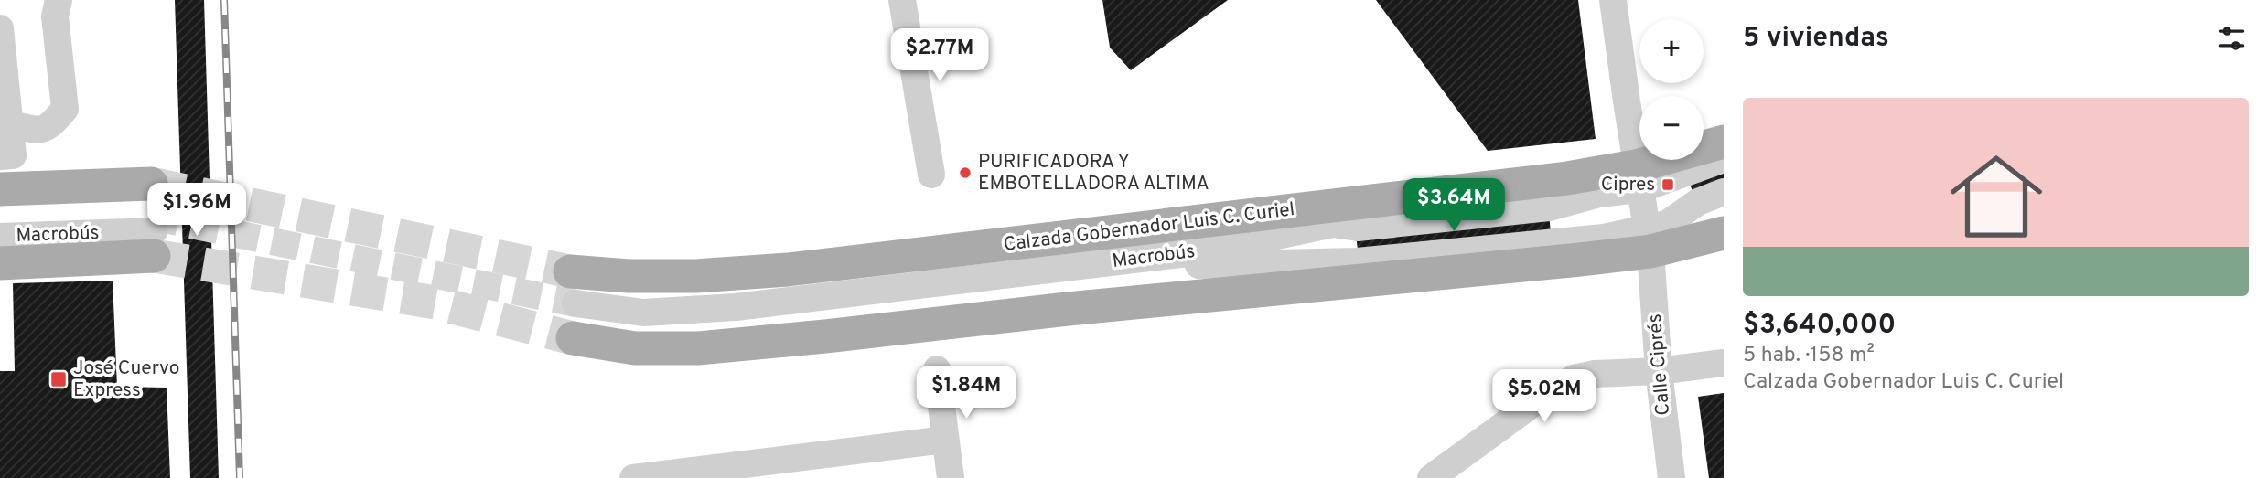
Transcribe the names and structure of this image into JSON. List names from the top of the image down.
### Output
{
  "streets": {
    "main road": ["Calzada Gobernador Luis C. Curiel"],
    "street": ["Macrobús", "Calle Ciprés"]
  },
  "crossings": [
    ["Calzada Gobernador Luis C. Curiel", "Calle Ciprés"]
  ],
  "places": {
    "other": ["PURIFICADORA Y EMBOTELLADORA ALTIMA"],
    "transit": ["Cipres", "José Cuervo Express"]
  },
  "page": {
    "heading": "5 viviendas",
    "map_buttons": ["+", "−"],
    "price": [
      "$2.77M",
      "$3.64M",
      "$1.96M",
      "$1.84M",
      "$5.02M"
    ],
    "list": [
      {
        "name": "$3,640,000",
        "note": "5 hab. · 158 m² · Calzada Gobernador Luis C. Curiel"
      }
    ]
  }
}
